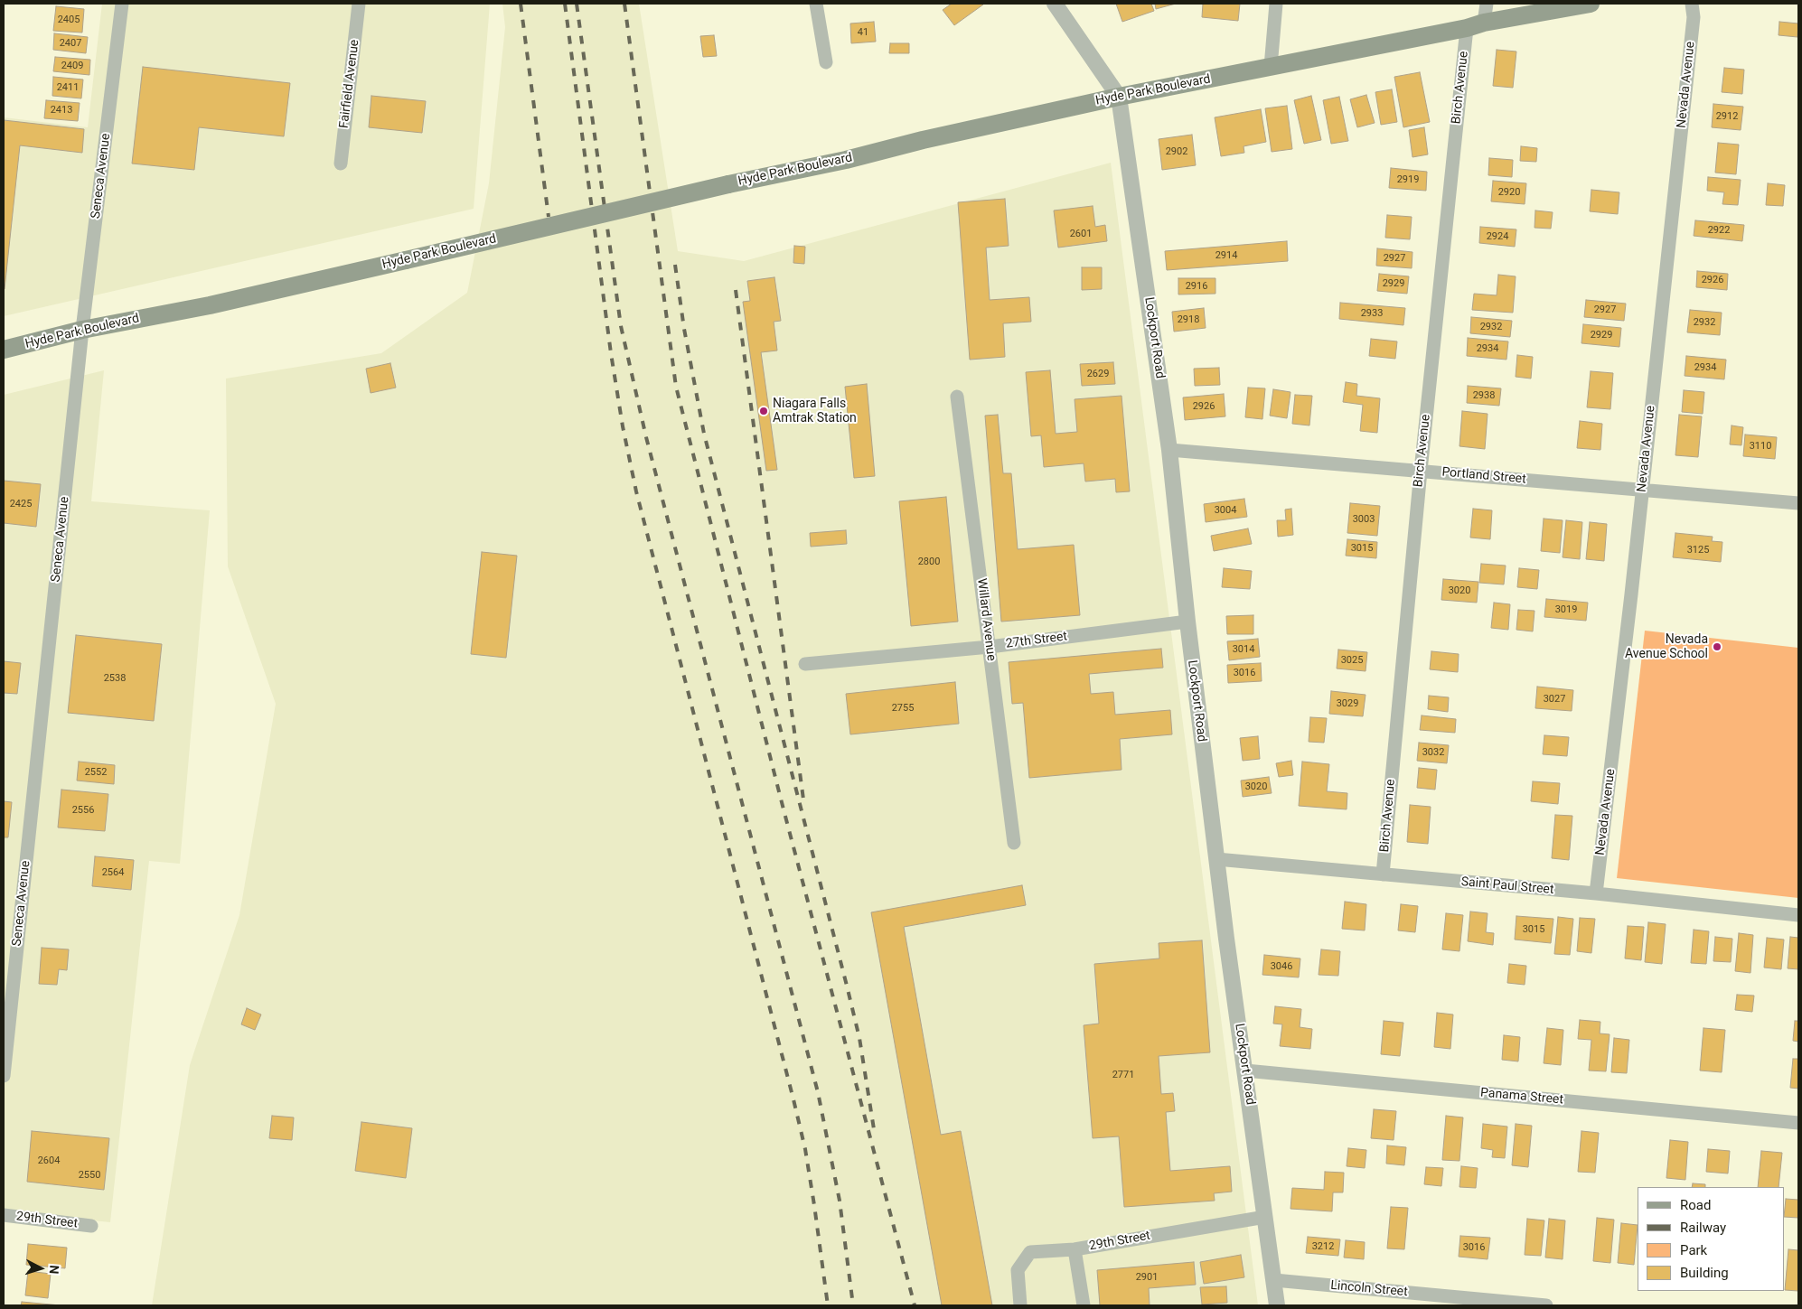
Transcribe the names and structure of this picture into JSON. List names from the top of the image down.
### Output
{
  "streets": {
    "main road": ["Hyde Park Boulevard"],
    "street": [
      "Fairfield Avenue",
      "Nevada Avenue",
      "Birch Avenue",
      "Seneca Avenue",
      "Lockport Road",
      "Portland Street",
      "Willard Avenue",
      "27th Street",
      "Saint Paul Street",
      "Panama Street",
      "29th Street",
      "Lincoln Street"
    ]
  },
  "crossings": [
    ["Nevada Avenue", "Portland Street"],
    ["Nevada Avenue", "Saint Paul Street"],
    ["Birch Avenue", "Hyde Park Boulevard"],
    ["Birch Avenue", "Portland Street"],
    ["Birch Avenue", "Saint Paul Street"],
    ["Hyde Park Boulevard", "Seneca Avenue"],
    ["Hyde Park Boulevard", "Lockport Road"],
    ["Lockport Road", "Portland Street"],
    ["Lockport Road", "27th Street"],
    ["Lockport Road", "Saint Paul Street"],
    ["Lockport Road", "Panama Street"],
    ["Lockport Road", "29th Street"],
    ["Lockport Road", "Lincoln Street"],
    ["Willard Avenue", "27th Street"]
  ],
  "places": ["Niagara Falls Amtrak Station", "Nevada Avenue School"],
  "house_numbers": [
    "2405",
    "41",
    "2407",
    "2409",
    "2411",
    "2413",
    "2912",
    "2902",
    "2919",
    "2920",
    "2922",
    "2601",
    "2924",
    "2914",
    "2927",
    "2926",
    "2929",
    "2916",
    "2927",
    "2933",
    "2918",
    "2932",
    "2932",
    "2929",
    "2934",
    "2934",
    "2629",
    "2938",
    "2926",
    "3110",
    "2425",
    "3004",
    "3003",
    "3015",
    "3125",
    "2800",
    "3020",
    "3019",
    "3014",
    "3025",
    "3016",
    "2538",
    "3027",
    "3029",
    "2755",
    "3032",
    "2552",
    "3020",
    "2556",
    "2564",
    "3015",
    "3046",
    "2771",
    "2604",
    "2550",
    "3212",
    "3016",
    "2901"
  ],
  "legend": [
    "Road",
    "Railway",
    "Park",
    "Building"
  ],
  "north": "right"
}
